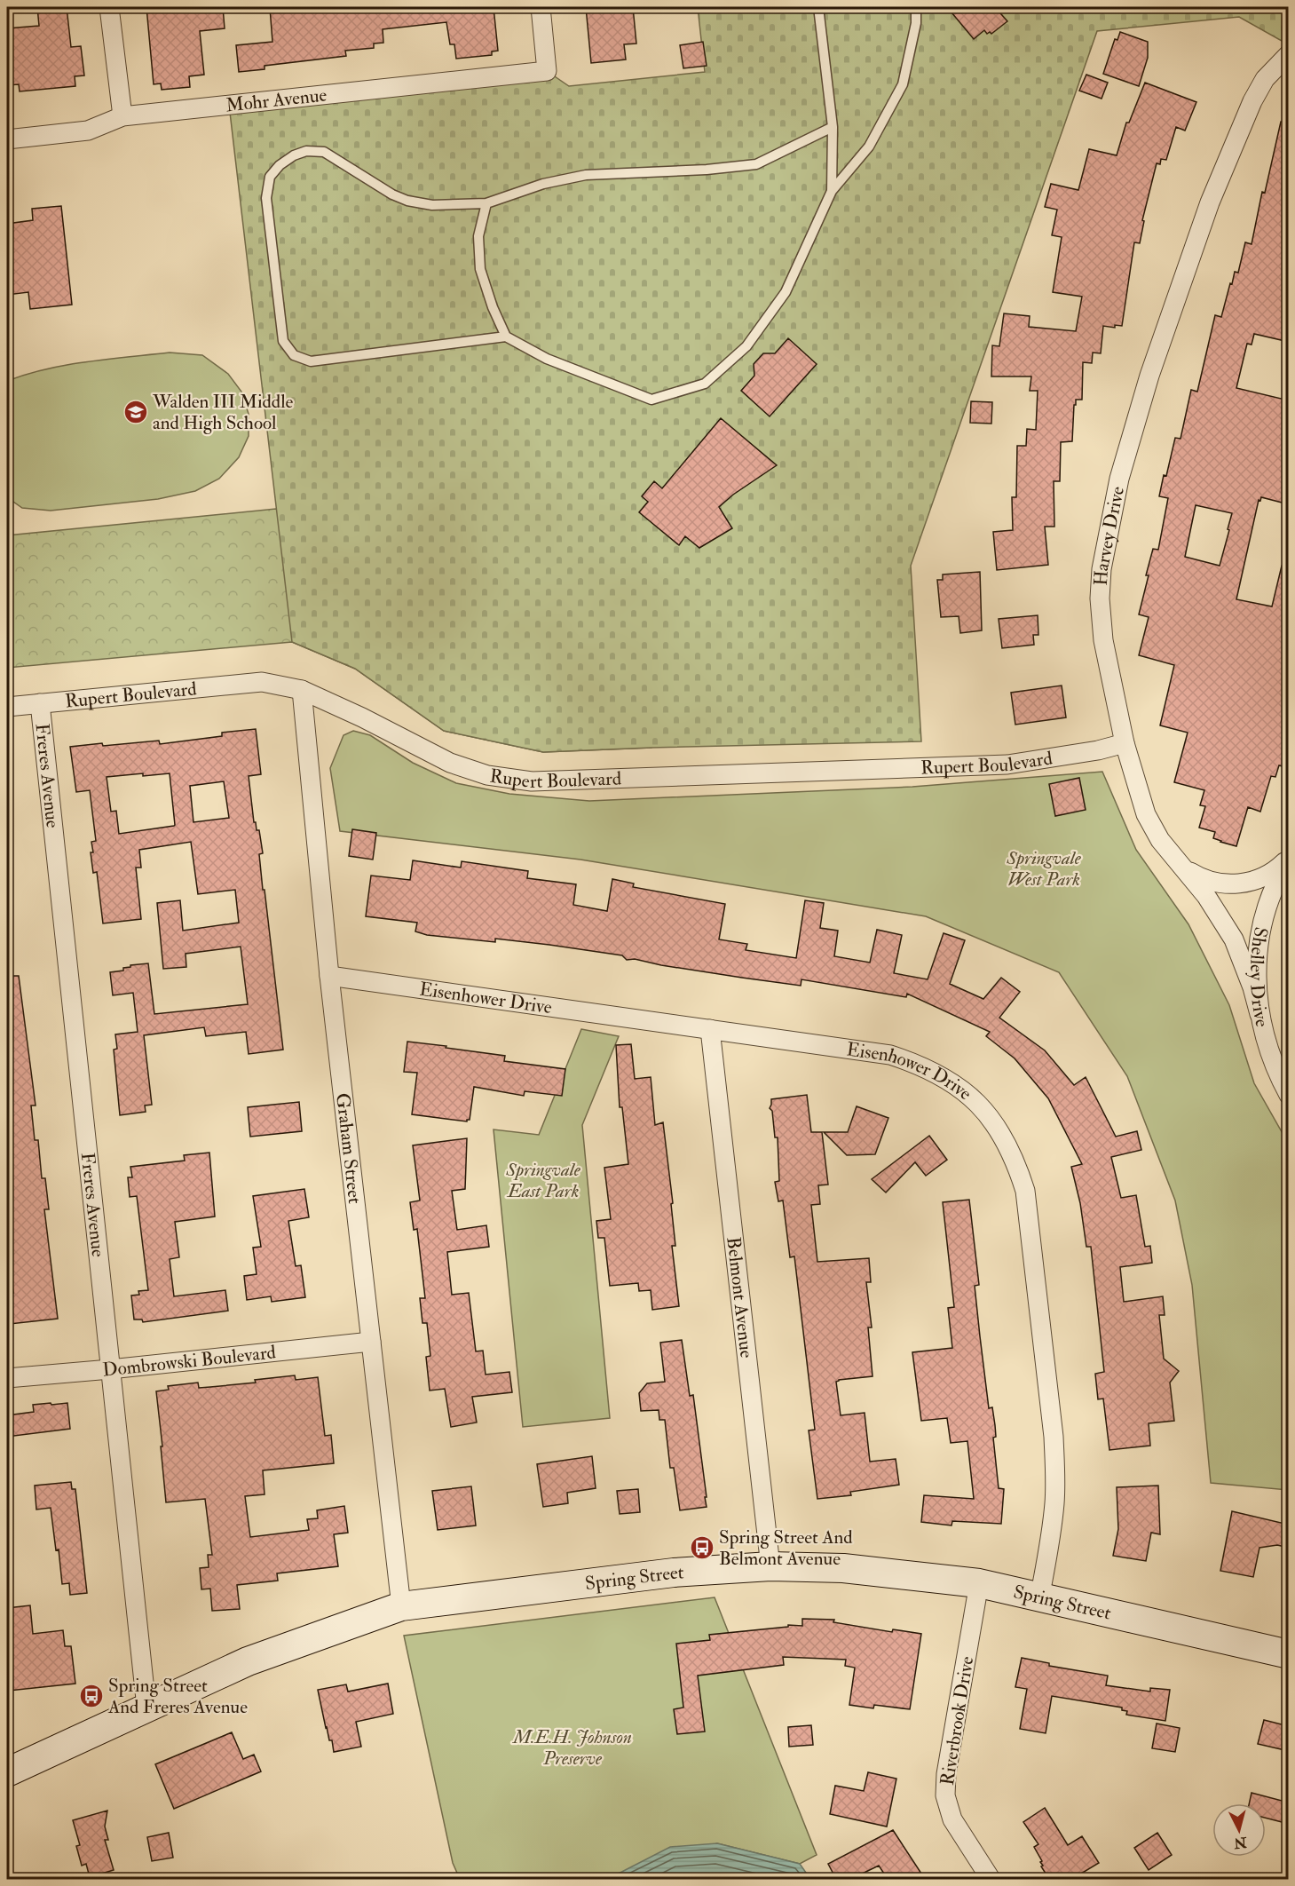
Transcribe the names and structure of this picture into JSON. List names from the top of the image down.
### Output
{
  "streets": {
    "main road": ["Spring Street"],
    "street": [
      "Mohr Avenue",
      "Harvey Drive",
      "Rupert Boulevard",
      "Freres Avenue",
      "Shelley Drive",
      "Eisenhower Drive",
      "Graham Street",
      "Belmont Avenue",
      "Dombrowski Boulevard",
      "Riverbrook Drive"
    ]
  },
  "crossings": [
    ["Harvey Drive", "Rupert Boulevard"],
    ["Harvey Drive", "Shelley Drive"],
    ["Rupert Boulevard", "Freres Avenue"],
    ["Rupert Boulevard", "Graham Street"],
    ["Freres Avenue", "Dombrowski Boulevard"],
    ["Freres Avenue", "Spring Street"],
    ["Eisenhower Drive", "Graham Street"],
    ["Eisenhower Drive", "Belmont Avenue"],
    ["Eisenhower Drive", "Spring Street"],
    ["Graham Street", "Dombrowski Boulevard"],
    ["Graham Street", "Spring Street"],
    ["Belmont Avenue", "Spring Street"],
    ["Spring Street", "Riverbrook Drive"]
  ],
  "parks": ["Springvale West Park", "Springvale East Park", "M.E.H. Johnson Preserve"],
  "places": {
    "school or university": ["Walden III Middle and High School"],
    "bus stop": ["Spring Street And Belmont Avenue", "Spring Street And Freres Avenue"]
  },
  "north": "bottom"
}
